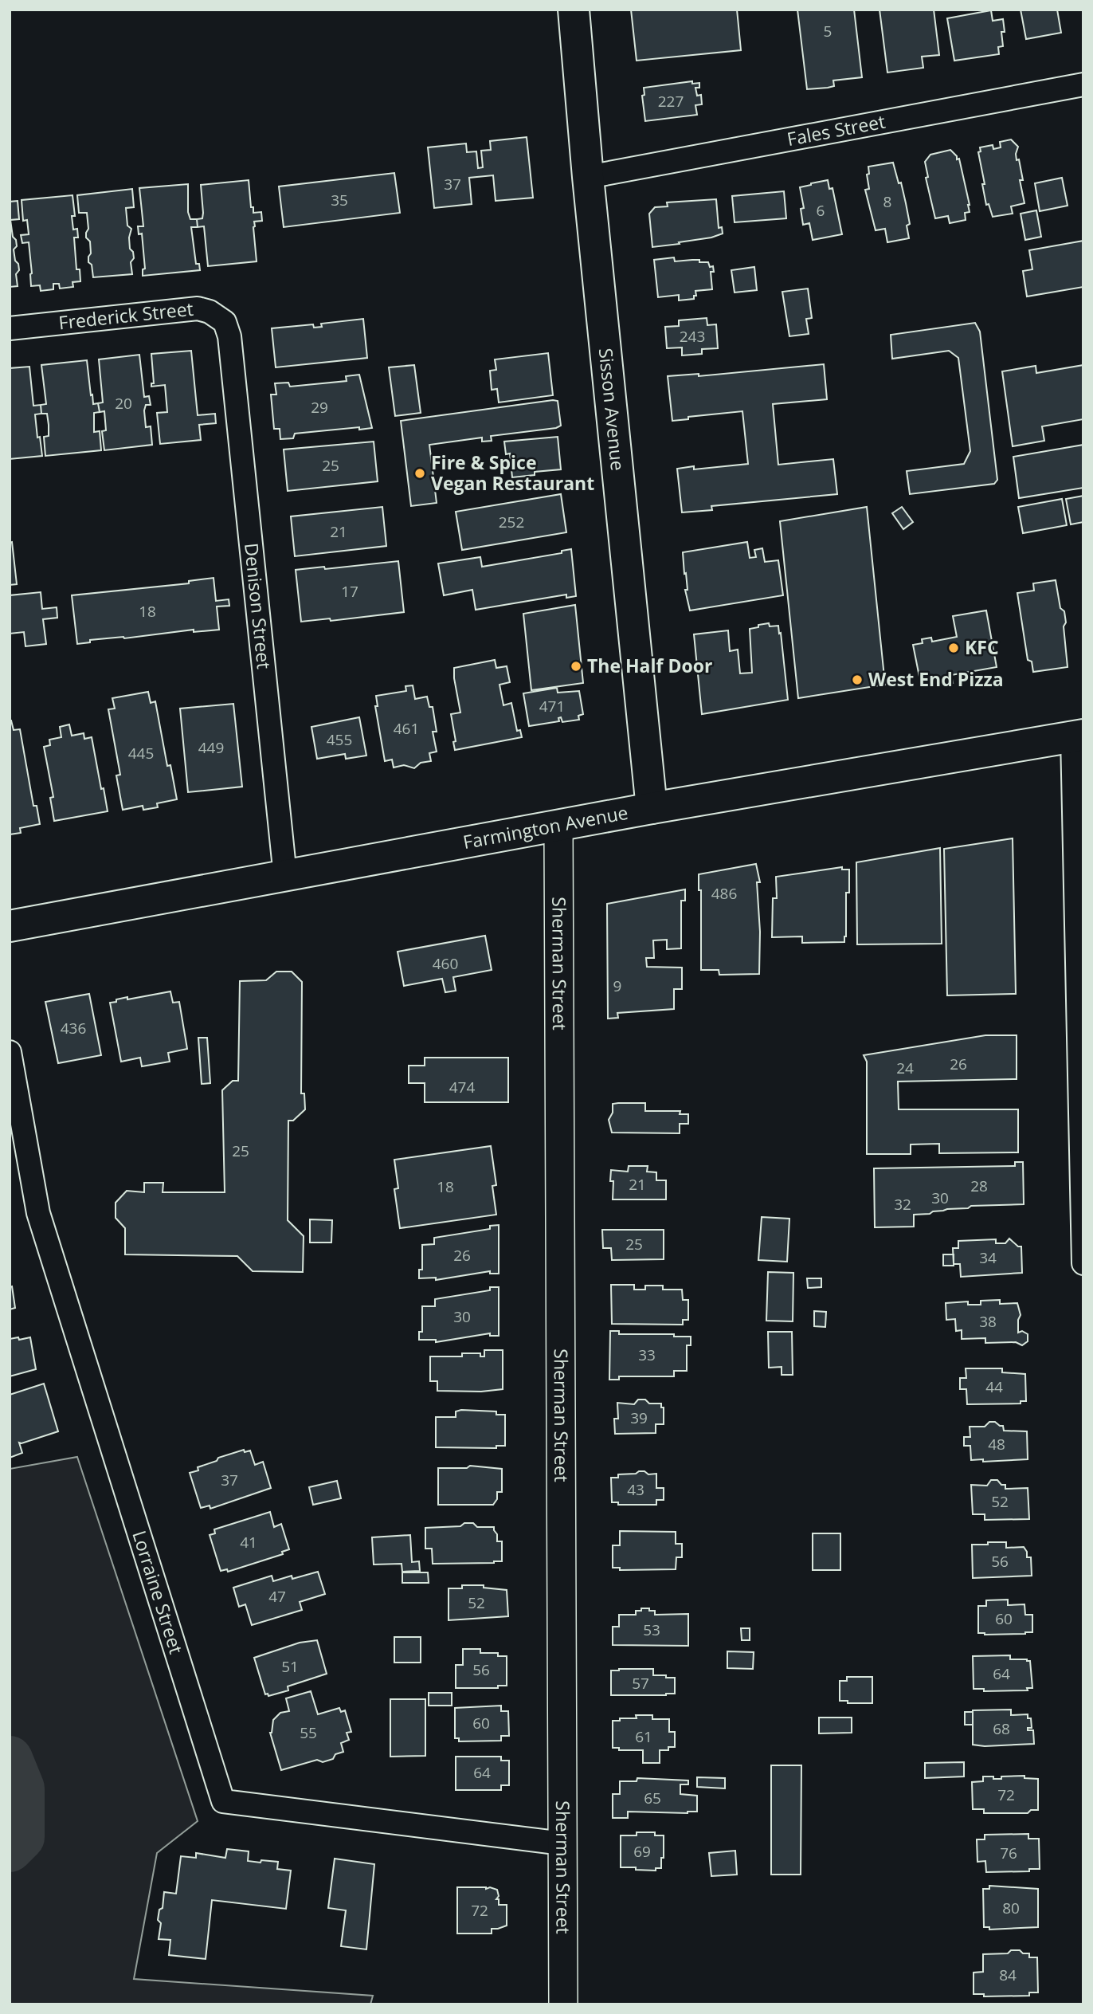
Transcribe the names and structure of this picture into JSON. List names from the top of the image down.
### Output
{
  "streets": {
    "main road": ["Sisson Avenue", "Farmington Avenue"],
    "street": [
      "Fales Street",
      "Frederick Street",
      "Denison Street",
      "Sherman Street",
      "Lorraine Street"
    ]
  },
  "crossings": [
    ["Fales Street", "Sisson Avenue"],
    ["Frederick Street", "Denison Street"],
    ["Sisson Avenue", "Farmington Avenue"],
    ["Denison Street", "Farmington Avenue"],
    ["Farmington Avenue", "Sherman Street"],
    ["Sherman Street", "Lorraine Street"]
  ],
  "places": [
    "Fire & Spice Vegan Restaurant",
    "KFC",
    "The Half Door",
    "West End Pizza"
  ],
  "house_numbers": [
    "5",
    "227",
    "37",
    "35",
    "8",
    "6",
    "243",
    "20",
    "29",
    "25",
    "252",
    "21",
    "17",
    "18",
    "471",
    "461",
    "455",
    "449",
    "445",
    "486",
    "460",
    "9",
    "436",
    "26",
    "24",
    "474",
    "25",
    "21",
    "28",
    "18",
    "30",
    "32",
    "25",
    "26",
    "34",
    "30",
    "38",
    "33",
    "44",
    "39",
    "48",
    "37",
    "43",
    "52",
    "41",
    "56",
    "47",
    "52",
    "60",
    "53",
    "51",
    "56",
    "64",
    "57",
    "60",
    "68",
    "55",
    "61",
    "64",
    "72",
    "65",
    "69",
    "76",
    "80",
    "72",
    "84"
  ]
}
